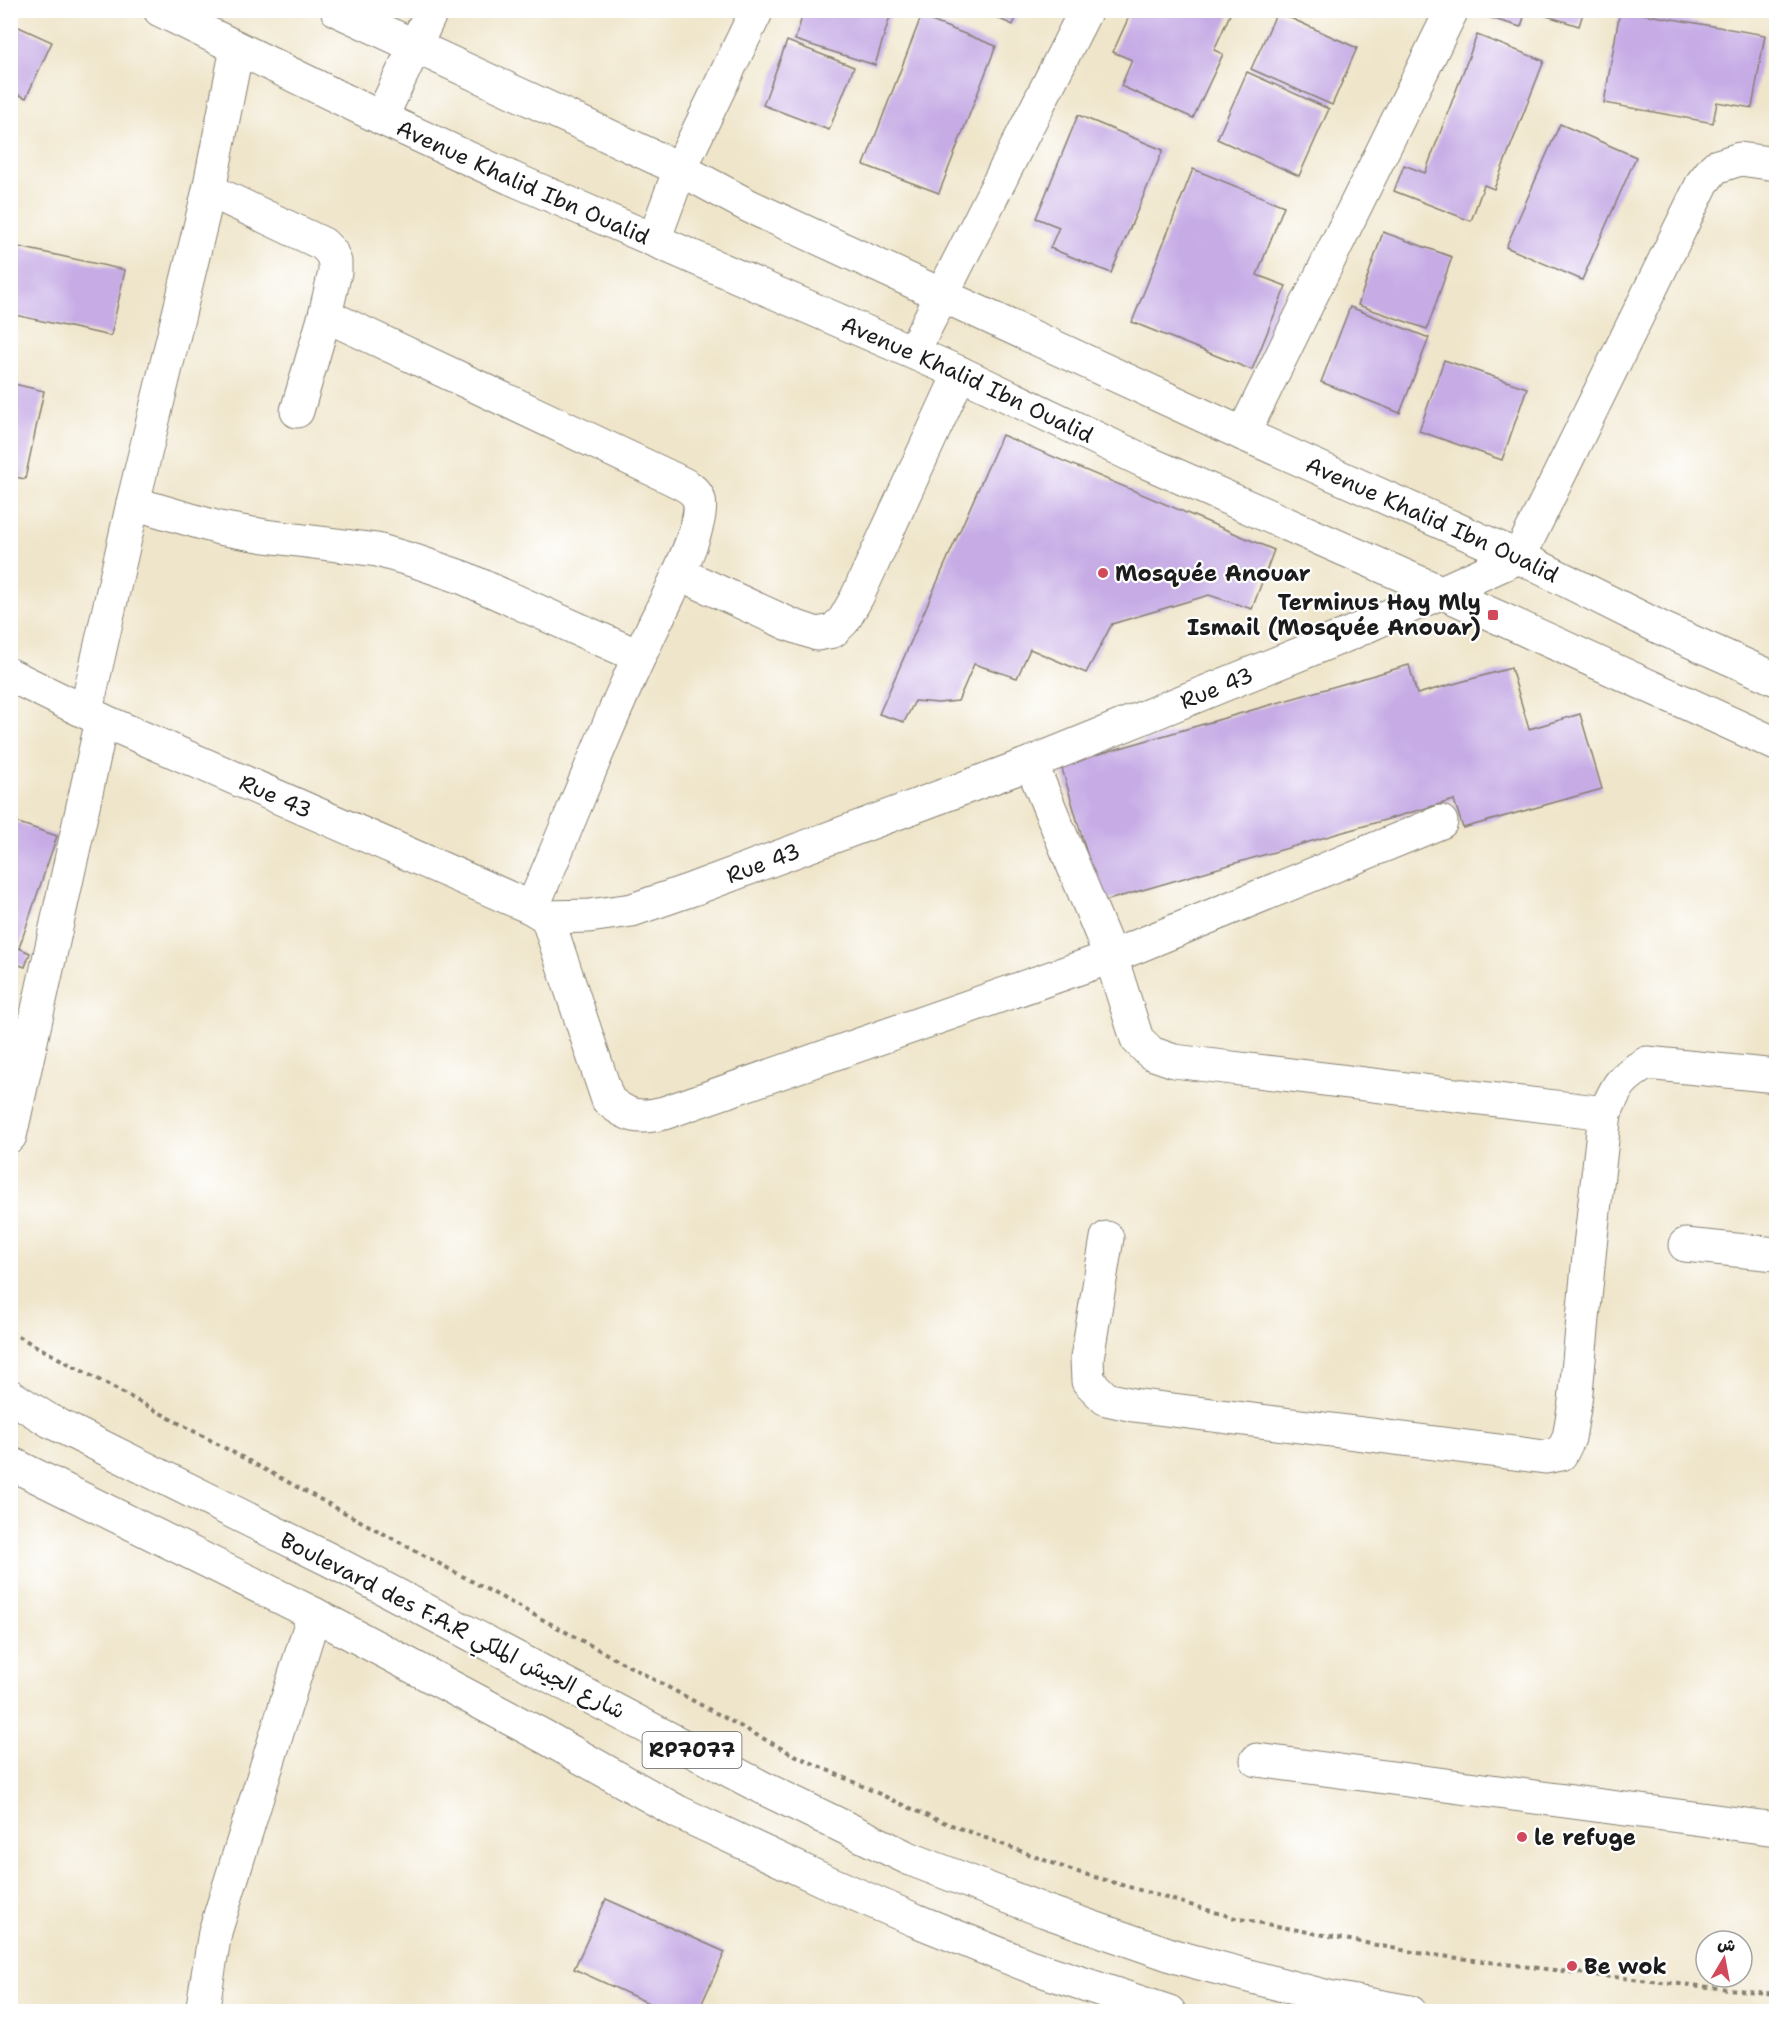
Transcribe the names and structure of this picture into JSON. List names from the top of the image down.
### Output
{
  "streets": {
    "street": [
      "Avenue Khalid Ibn Oualid",
      "Rue 43",
      "Boulevard des F.A.R شارع الجيش الملكي",
      "RP7077"
    ]
  },
  "crossings": [
    ["Avenue Khalid Ibn Oualid", "Rue 43"]
  ],
  "places": {
    "other": ["Mosquée Anouar", "le refuge", "Be wok"],
    "transit": ["Terminus Hay Mly Ismail (Mosquée Anouar)"]
  },
  "north": "top"
}
